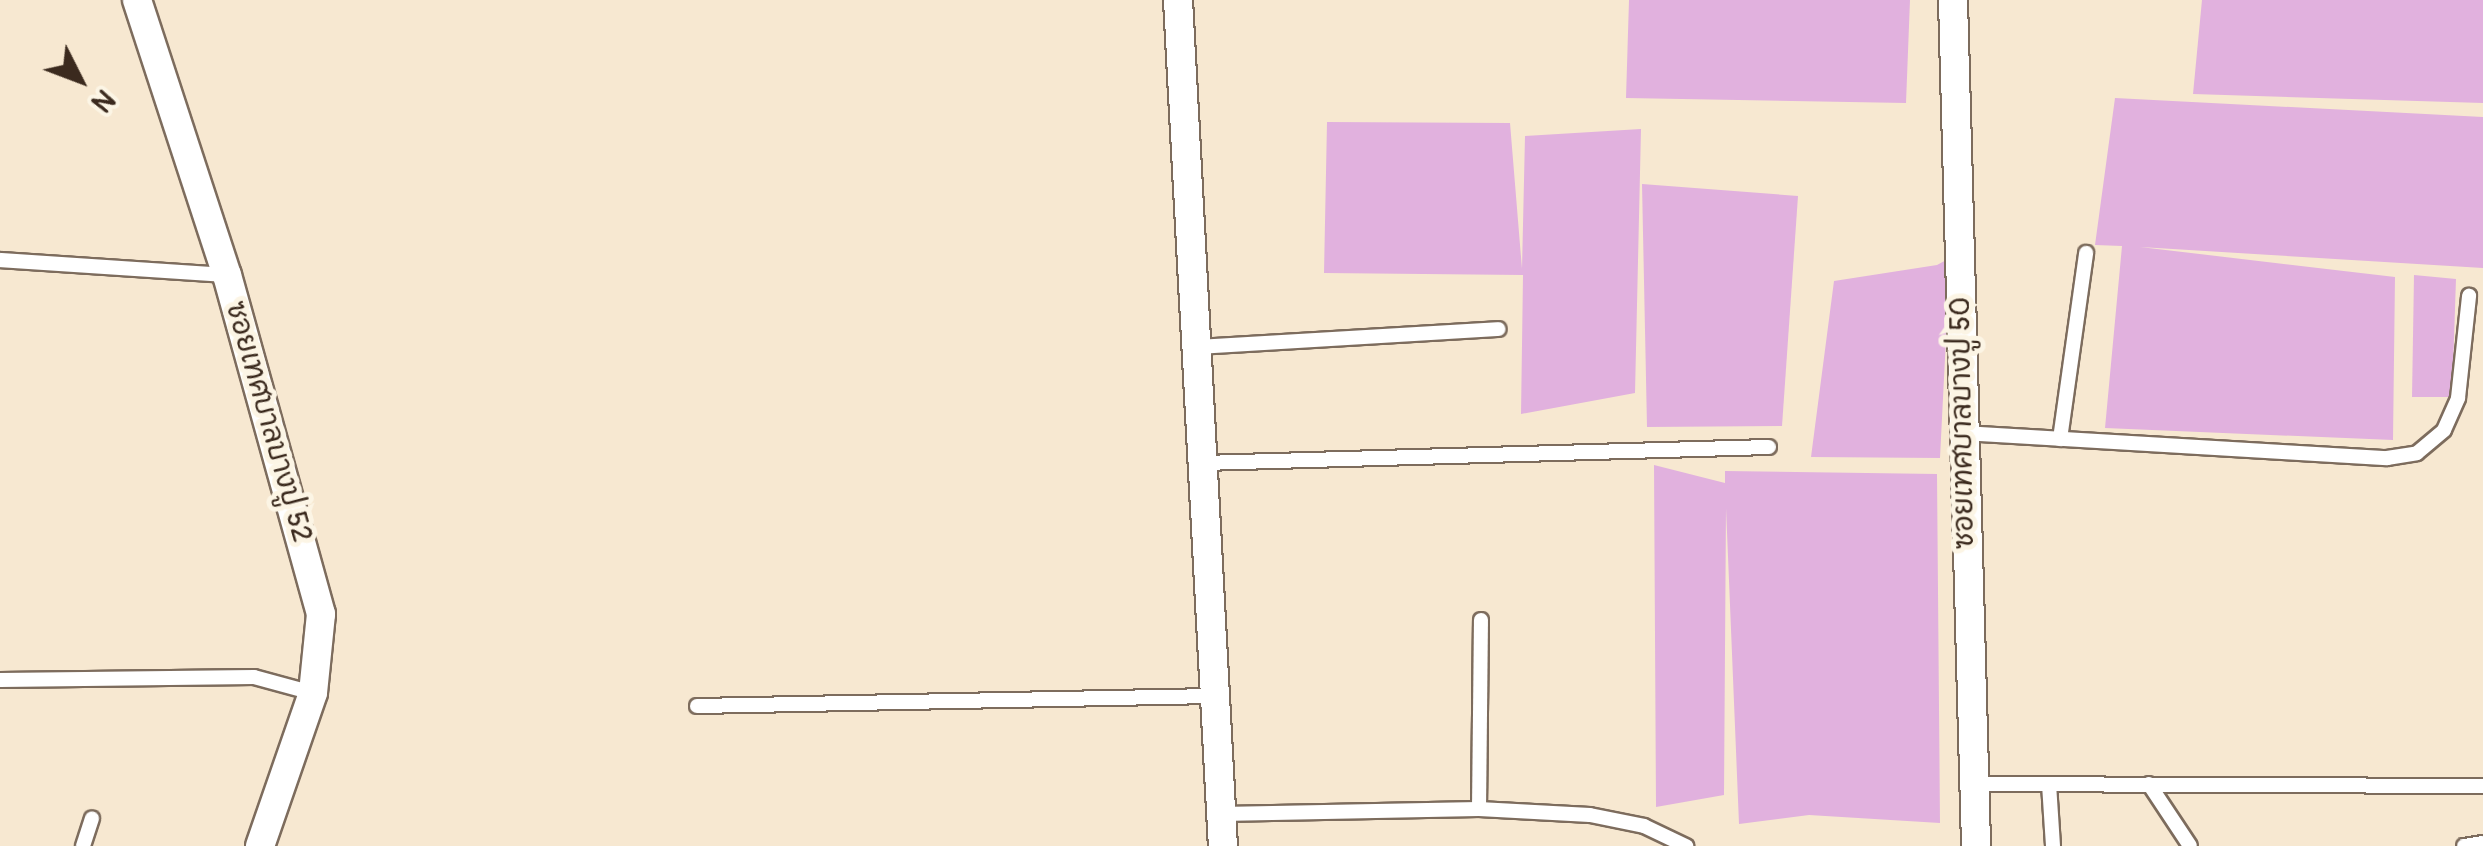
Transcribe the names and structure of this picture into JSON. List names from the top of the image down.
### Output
{
  "streets": {
    "street": ["ซอยเทศบาลบางปู 52", "ซอยเทศบาลบางปู 50"]
  },
  "north": "bottom right"
}
